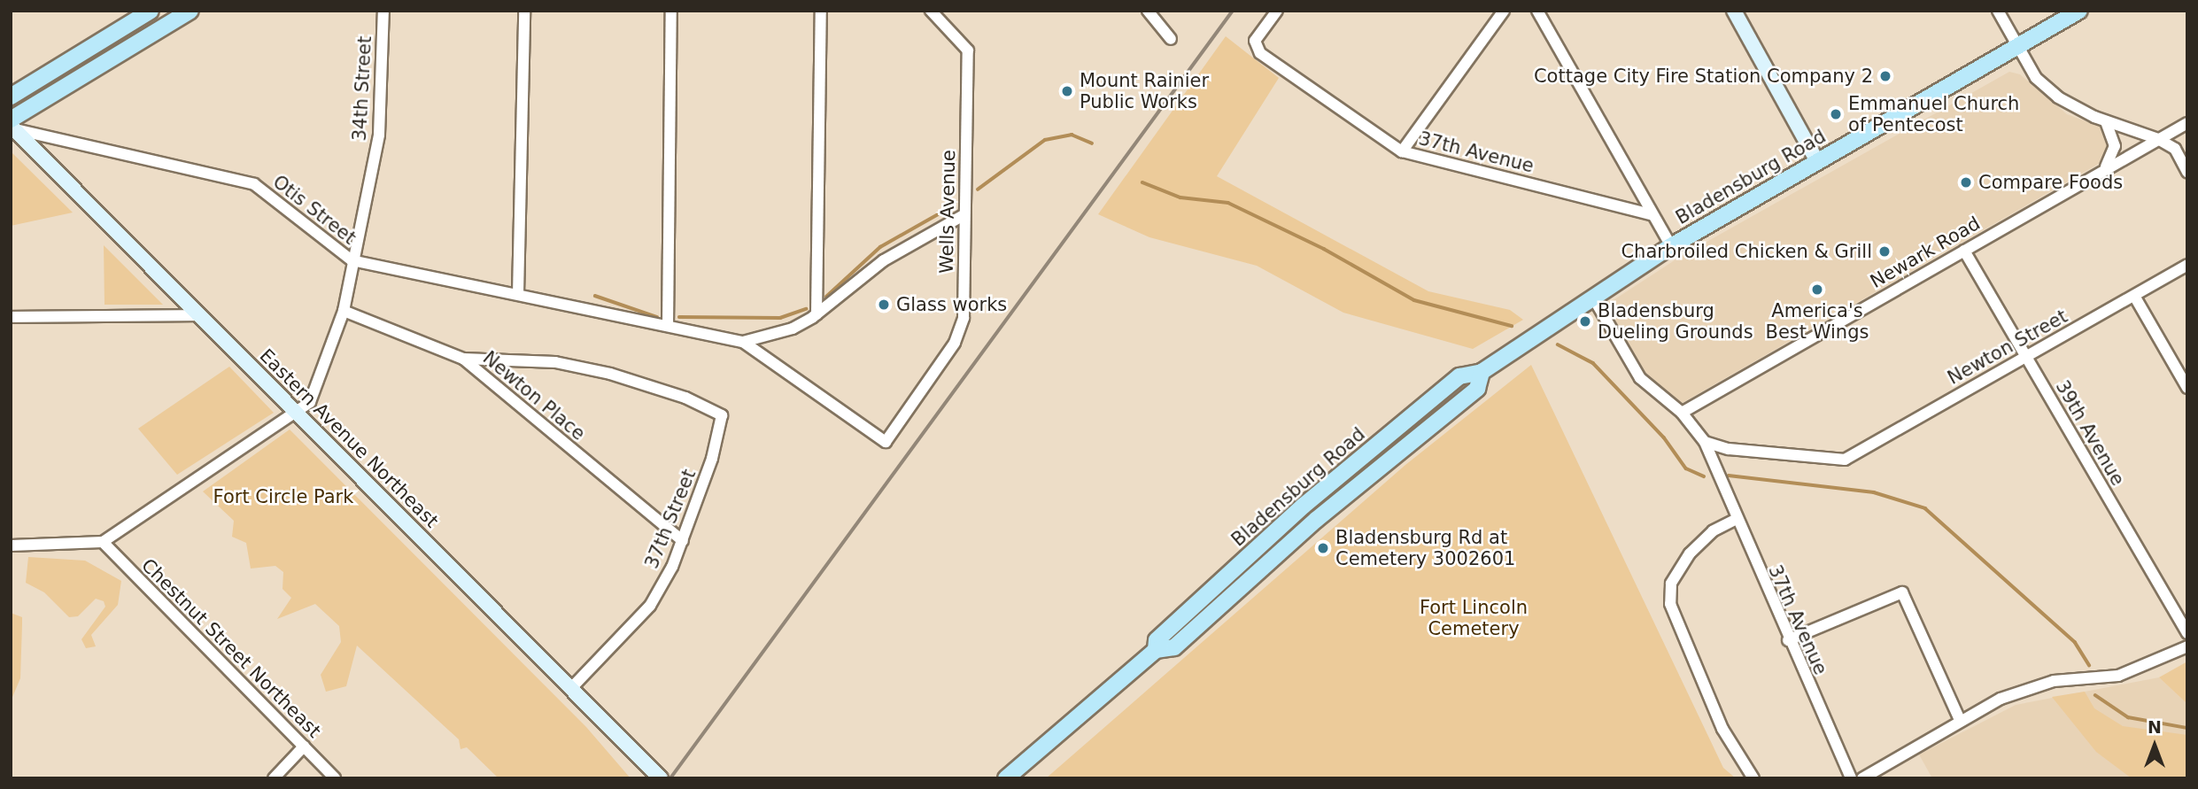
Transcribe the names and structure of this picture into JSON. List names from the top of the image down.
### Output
{
  "streets": {
    "main road": ["Bladensburg Road", "Eastern Avenue Northeast"],
    "street": [
      "34th Street",
      "37th Avenue",
      "Otis Street",
      "Wells Avenue",
      "Newark Road",
      "Newton Street",
      "Newton Place",
      "39th Avenue",
      "37th Street",
      "Chestnut Street Northeast"
    ]
  },
  "crossings": [
    ["34th Street", "Otis Street"],
    ["34th Street", "Newton Place"],
    ["34th Street", "Eastern Avenue Northeast"],
    ["34th Street", "Chestnut Street Northeast"],
    ["37th Avenue", "Bladensburg Road"],
    ["37th Avenue", "Newark Road"],
    ["37th Avenue", "Newton Street"],
    ["Otis Street", "Wells Avenue"],
    ["Otis Street", "Eastern Avenue Northeast"],
    ["Newark Road", "39th Avenue"],
    ["Newton Street", "39th Avenue"],
    ["Newton Place", "37th Street"],
    ["Eastern Avenue Northeast", "37th Street"]
  ],
  "parks": ["Fort Circle Park", "Fort Lincoln Cemetery"],
  "places": [
    "Cottage City Fire Station Company 2",
    "Mount Rainier Public Works",
    "Emmanuel Church of Pentecost",
    "Compare Foods",
    "Charbroiled Chicken & Grill",
    "America's Best Wings",
    "Glass works",
    "Bladensburg Dueling Grounds",
    "Bladensburg Rd at Cemetery 3002601"
  ],
  "north": "top"
}
